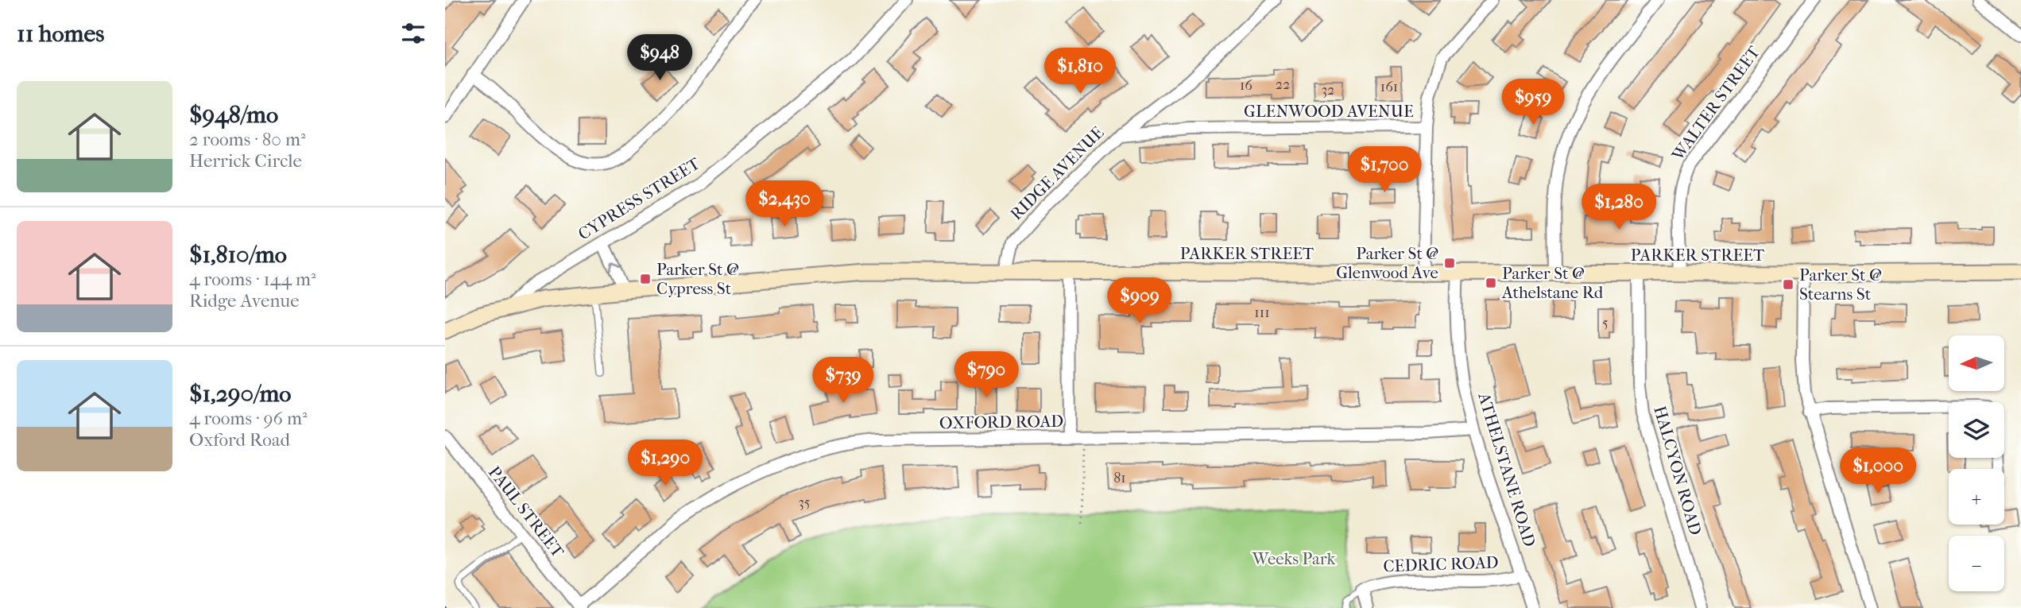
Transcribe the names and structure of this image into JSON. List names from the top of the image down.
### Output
{
  "streets": {
    "main road": ["CYPRESS STREET", "PARKER STREET"],
    "street": [
      "WALTER STREET",
      "GLENWOOD AVENUE",
      "RIDGE AVENUE",
      "OXFORD ROAD",
      "ATHELSTANE ROAD",
      "HALCYON ROAD",
      "PAUL STREET",
      "CEDRIC ROAD"
    ]
  },
  "crossings": [
    ["WALTER STREET", "PARKER STREET"],
    ["GLENWOOD AVENUE", "RIDGE AVENUE"],
    ["GLENWOOD AVENUE", "PARKER STREET"],
    ["RIDGE AVENUE", "PARKER STREET"],
    ["CYPRESS STREET", "PARKER STREET"],
    ["PARKER STREET", "ATHELSTANE ROAD"],
    ["PARKER STREET", "HALCYON ROAD"],
    ["OXFORD ROAD", "ATHELSTANE ROAD"],
    ["OXFORD ROAD", "PAUL STREET"],
    ["ATHELSTANE ROAD", "CEDRIC ROAD"]
  ],
  "parks": ["Weeks Park"],
  "places": {
    "transit": [
      "Parker St @ Glenwood Ave",
      "Parker St @ Cypress St",
      "Parker St @ Athelstane Rd",
      "Parker St @ Stearns St"
    ]
  },
  "house_numbers": [
    "22",
    "16",
    "161",
    "32",
    "111",
    "5",
    "81",
    "35"
  ],
  "north": "left",
  "page": {
    "heading": "11 homes",
    "price": [
      "$948",
      "$1,810",
      "$959",
      "$1,700",
      "$2,430",
      "$1,280",
      "$909",
      "$790",
      "$739",
      "$1,290",
      "$1,000"
    ],
    "list": [
      {
        "name": "$948/mo",
        "note": "2 rooms · 80 m² · Herrick Circle"
      },
      {
        "name": "$1,810/mo",
        "note": "4 rooms · 144 m² · Ridge Avenue"
      },
      {
        "name": "$1,290/mo",
        "note": "4 rooms · 96 m² · Oxford Road"
      }
    ],
    "map_buttons": ["+", "−"]
  }
}
